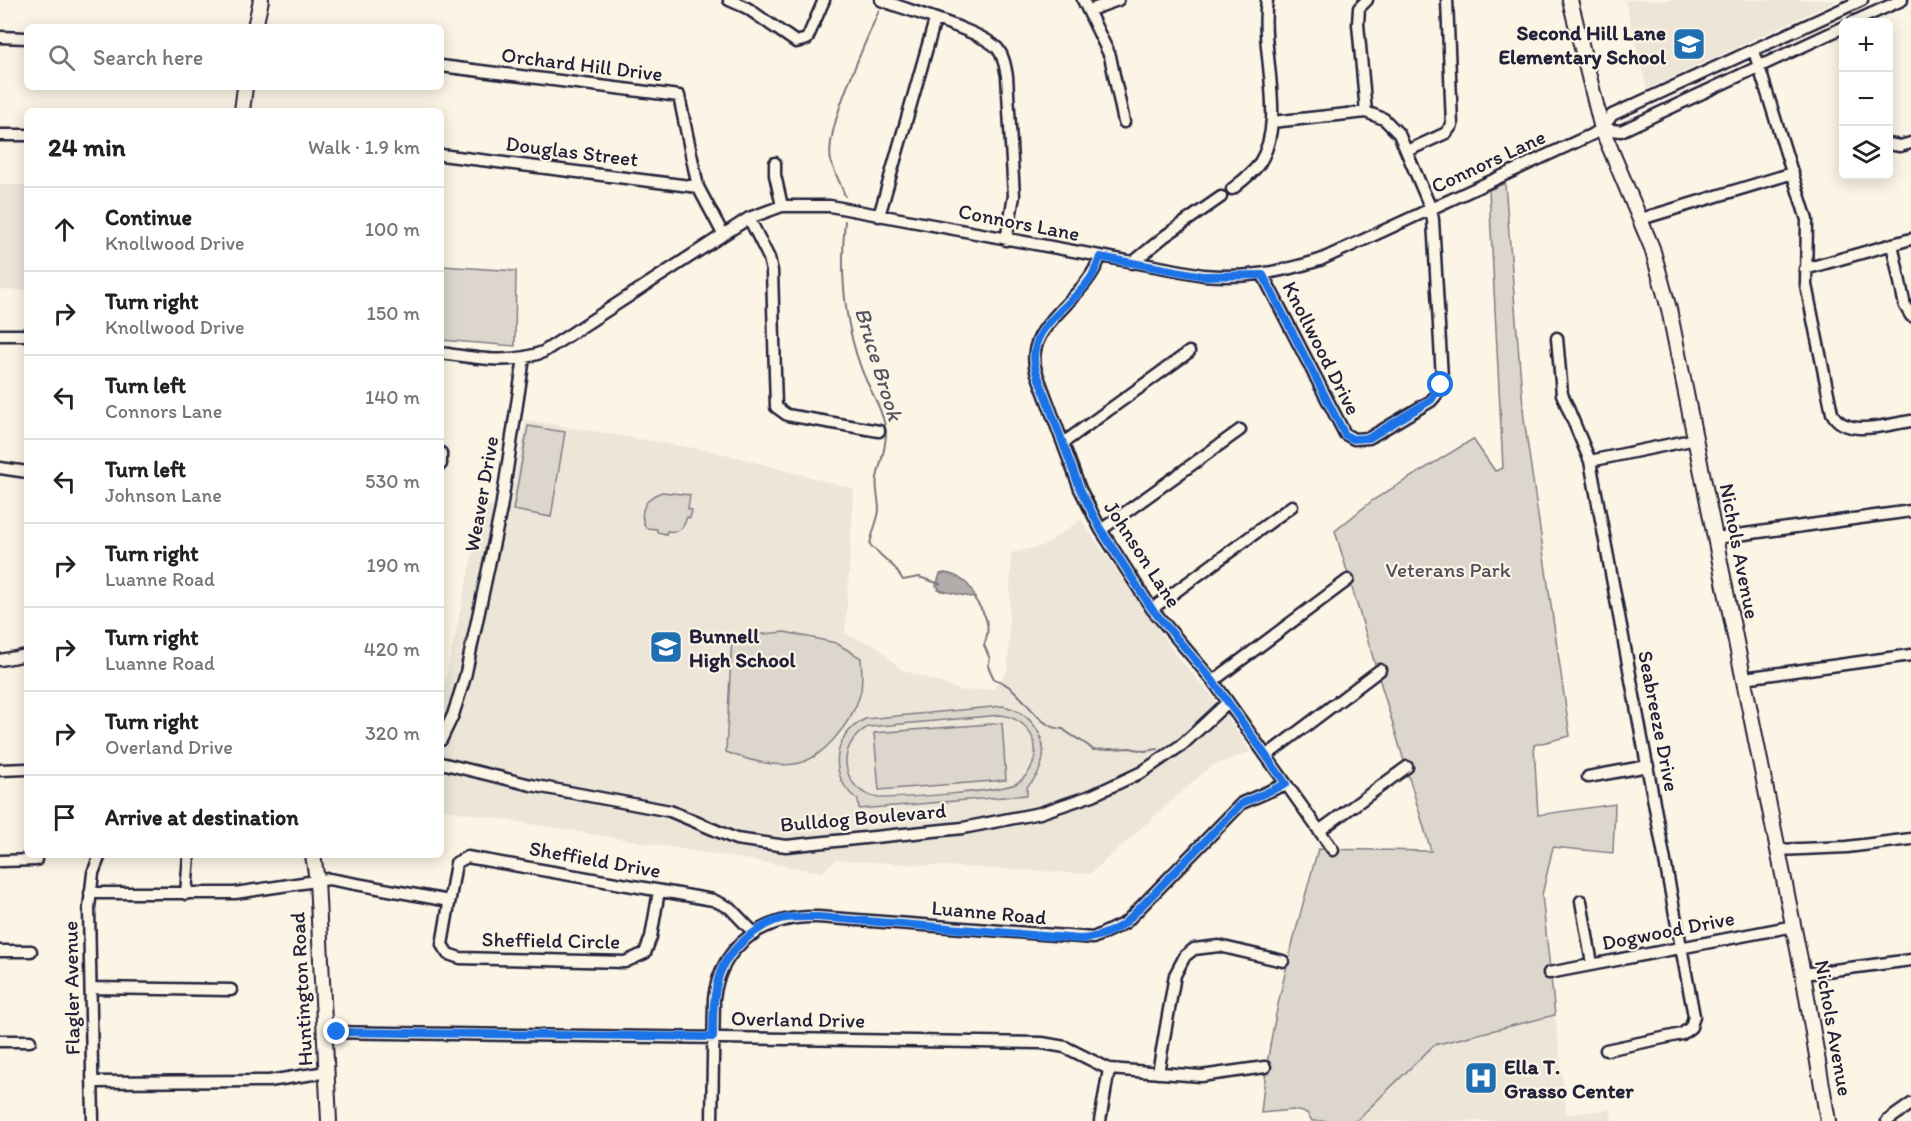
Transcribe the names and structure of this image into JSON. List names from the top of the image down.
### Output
{
  "streets": {
    "main road": ["Nichols Avenue", "Huntington Road"],
    "street": [
      "Orchard Hill Drive",
      "Douglas Street",
      "Connors Lane",
      "Knollwood Drive",
      "Weaver Drive",
      "Johnson Lane",
      "Seabreeze Drive",
      "Bulldog Boulevard",
      "Sheffield Drive",
      "Luanne Road",
      "Dogwood Drive",
      "Sheffield Circle",
      "Flagler Avenue",
      "Overland Drive"
    ]
  },
  "crossings": [
    ["Orchard Hill Drive", "Douglas Street"],
    ["Orchard Hill Drive", "Connors Lane"],
    ["Connors Lane", "Knollwood Drive"],
    ["Connors Lane", "Weaver Drive"],
    ["Connors Lane", "Nichols Avenue"],
    ["Connors Lane", "Johnson Lane"],
    ["Nichols Avenue", "Dogwood Drive"],
    ["Johnson Lane", "Bulldog Boulevard"],
    ["Johnson Lane", "Luanne Road"],
    ["Seabreeze Drive", "Dogwood Drive"],
    ["Sheffield Drive", "Luanne Road"],
    ["Sheffield Drive", "Sheffield Circle"],
    ["Luanne Road", "Overland Drive"],
    ["Huntington Road", "Overland Drive"]
  ],
  "water": ["Bruce Brook"],
  "parks": ["Veterans Park"],
  "places": {
    "school or university": ["Second Hill Lane Elementary School", "Bunnell High School"],
    "hospital": ["Ella T. Grasso Center"]
  },
  "page": {
    "map_buttons": ["+", "−"],
    "search": "Search here",
    "heading": ["24 min", "Walk · 1.9 km"],
    "list": [
      ["Continue", "Knollwood Drive", "100 m"],
      ["Turn right", "Knollwood Drive", "150 m"],
      ["Turn left", "Connors Lane", "140 m"],
      ["Turn left", "Johnson Lane", "530 m"],
      ["Turn right", "Luanne Road", "190 m"],
      ["Turn right", "Luanne Road", "420 m"],
      ["Turn right", "Overland Drive", "320 m"],
      "Arrive at destination"
    ]
  }
}
